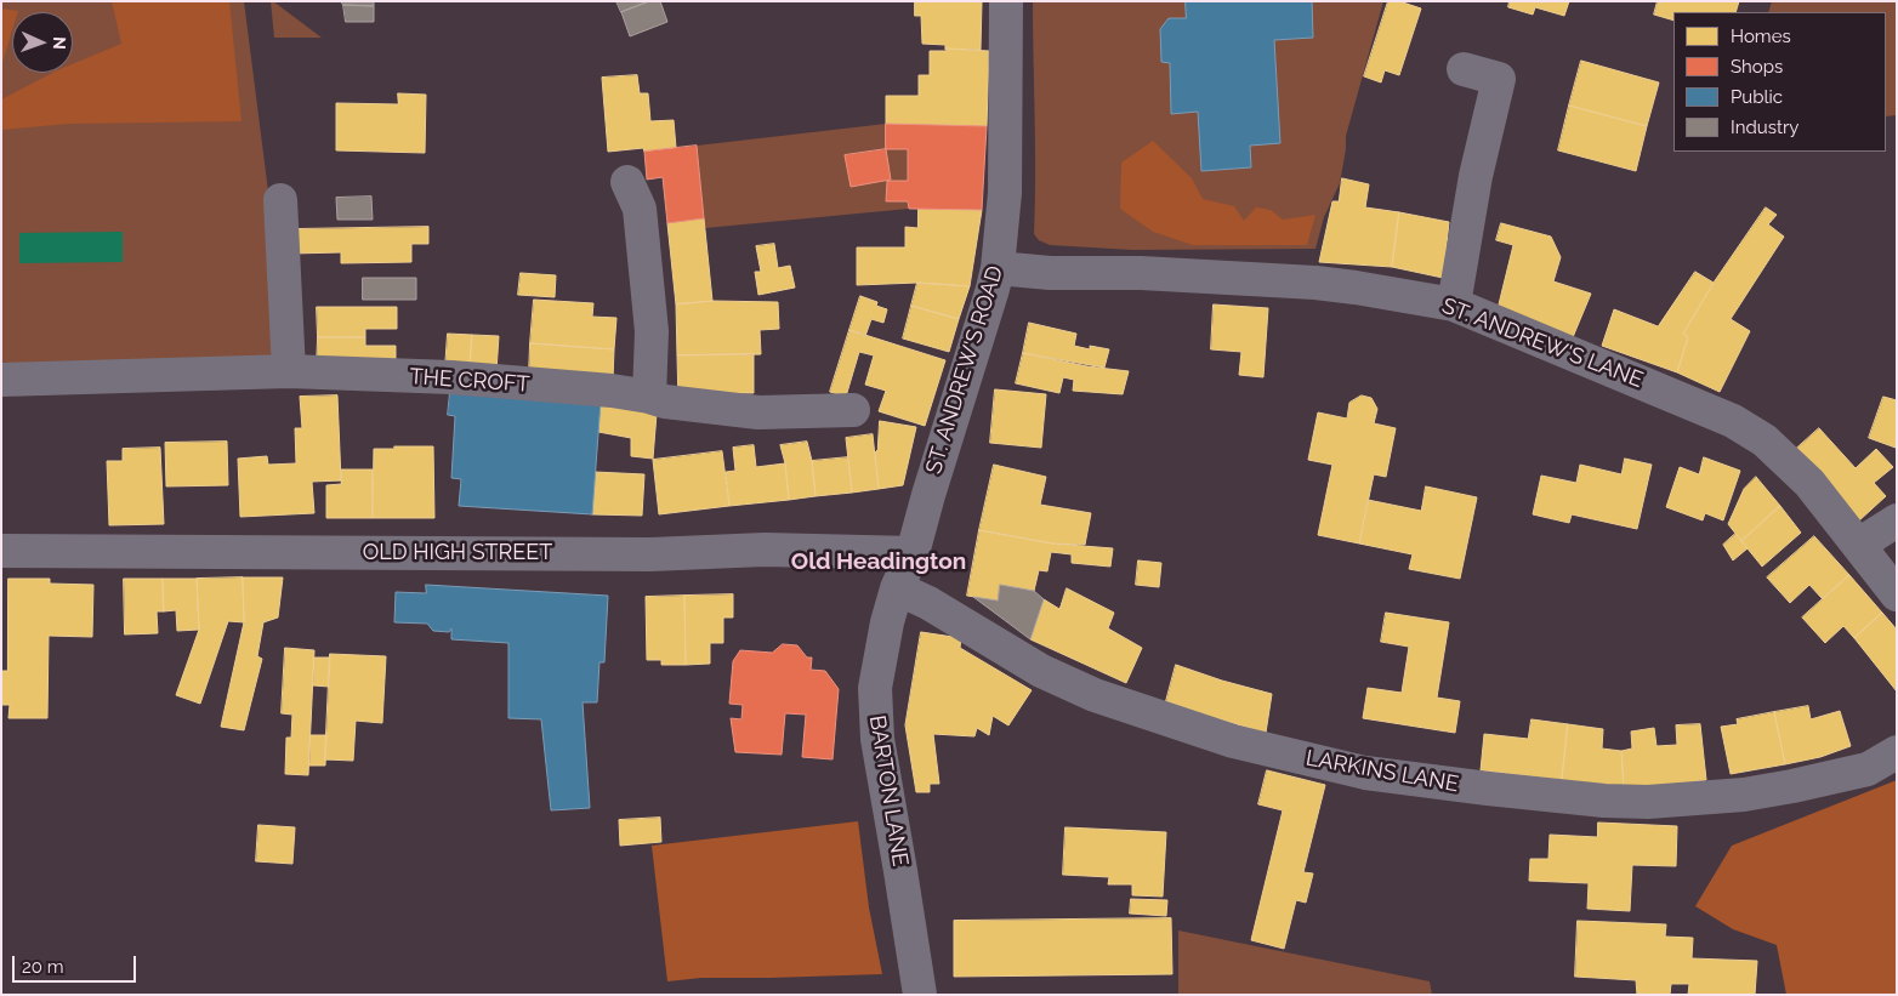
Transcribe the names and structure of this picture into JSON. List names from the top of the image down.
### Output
{
  "streets": {
    "street": [
      "ST. ANDREW'S LANE",
      "ST. ANDREW'S ROAD",
      "THE CROFT",
      "OLD HIGH STREET",
      "LARKINS LANE",
      "BARTON LANE"
    ]
  },
  "crossings": [
    ["ST. ANDREW'S LANE", "ST. ANDREW'S ROAD"],
    ["ST. ANDREW'S ROAD", "OLD HIGH STREET"],
    ["ST. ANDREW'S ROAD", "LARKINS LANE"],
    ["ST. ANDREW'S ROAD", "BARTON LANE"],
    ["LARKINS LANE", "BARTON LANE"]
  ],
  "districts": ["Old Headington"],
  "legend": [
    "Homes",
    "Shops",
    "Public",
    "Industry"
  ],
  "scale_bar": "20 m",
  "north": "right"
}
